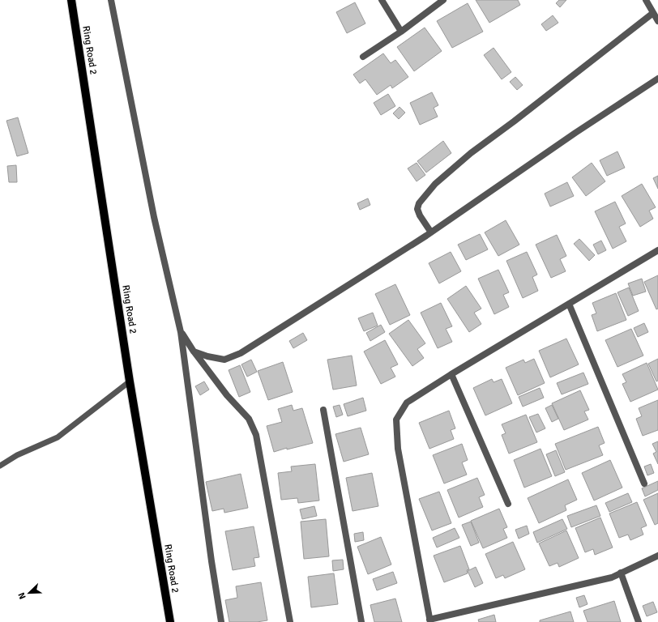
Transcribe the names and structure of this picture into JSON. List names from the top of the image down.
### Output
{
  "streets": {
    "main road": ["Ring Road 2"]
  },
  "north": "bottom left"
}
